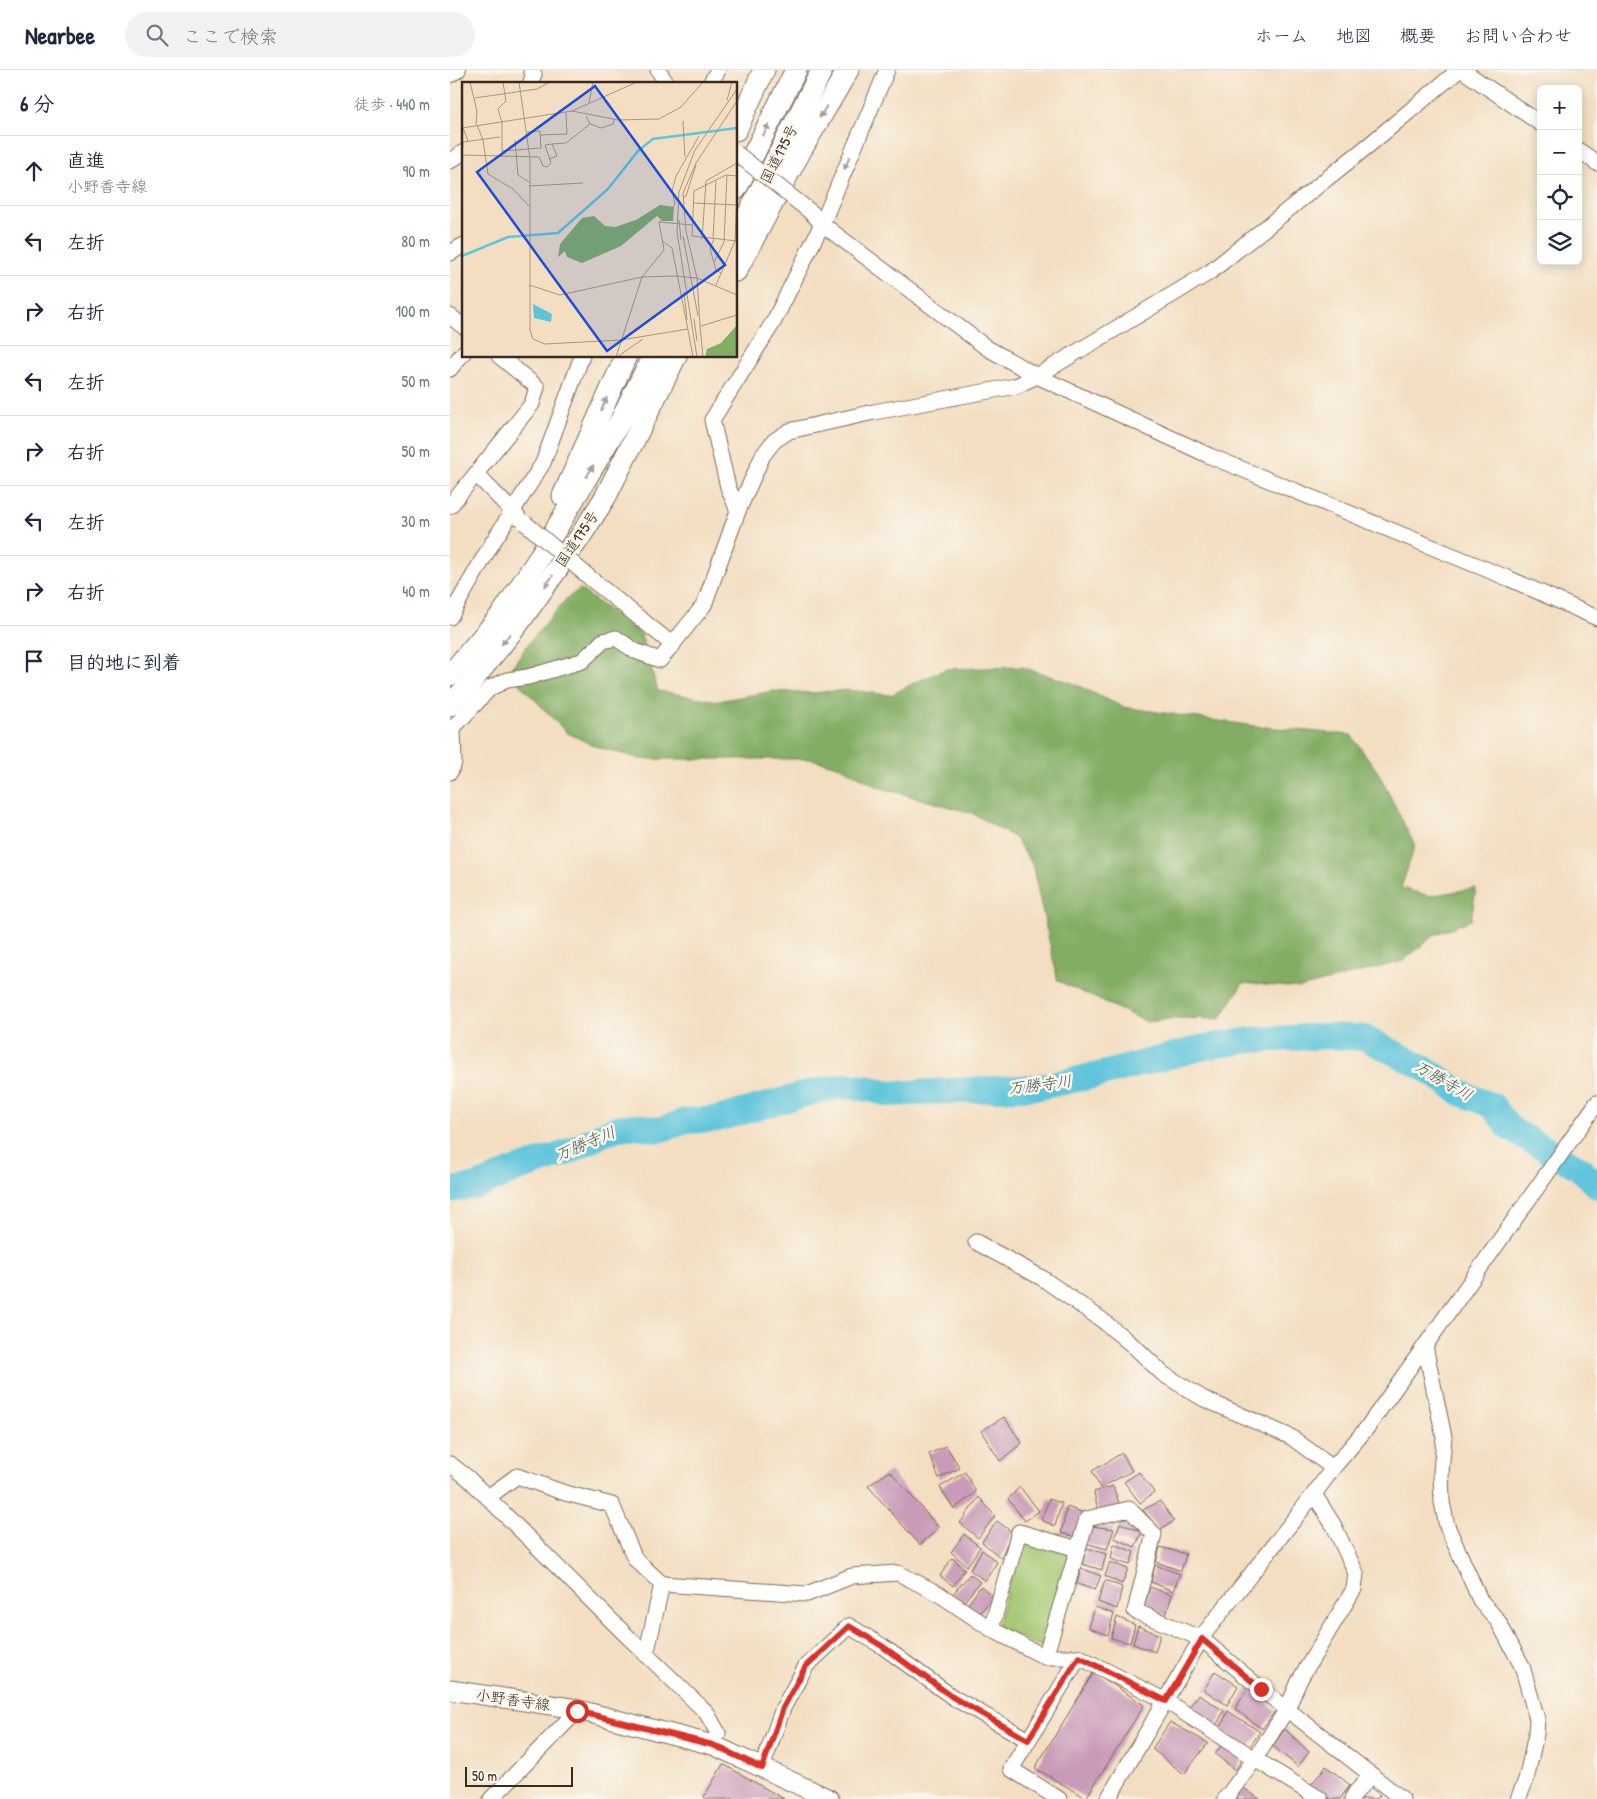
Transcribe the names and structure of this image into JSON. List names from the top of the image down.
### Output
{
  "streets": {
    "highway": ["国道175号"],
    "main road": ["小野香寺線"]
  },
  "water": ["万勝寺川"],
  "scale_bar": "50 m",
  "page": {
    "header": "Nearbee",
    "search": "ここで検索",
    "nav": [
      "ホーム",
      "地図",
      "概要",
      "お問い合わせ"
    ],
    "heading": ["6 分", "徒歩 · 440 m"],
    "map_buttons": ["+", "−"],
    "list": [
      ["直進", "小野香寺線", "90 m"],
      ["左折", "80 m"],
      ["右折", "100 m"],
      ["左折", "50 m"],
      ["右折", "50 m"],
      ["左折", "30 m"],
      ["右折", "40 m"],
      "目的地に到着"
    ],
    "scale": "50 m"
  }
}
